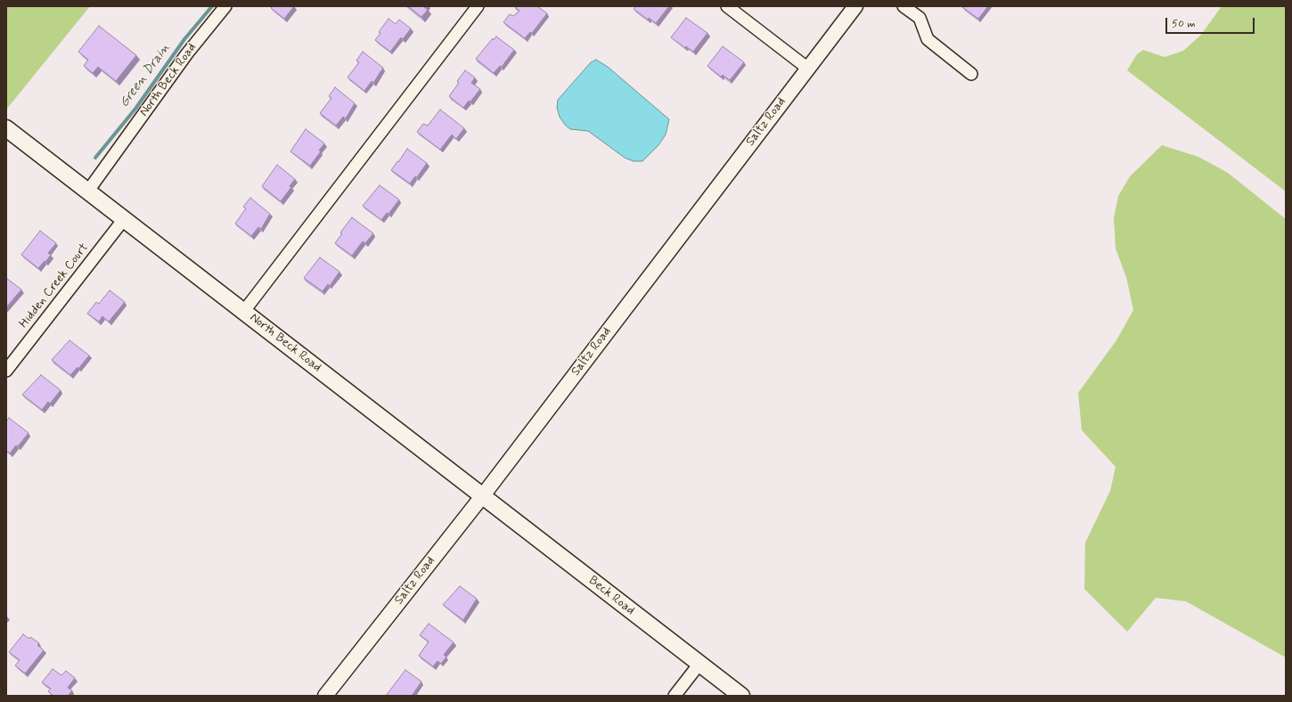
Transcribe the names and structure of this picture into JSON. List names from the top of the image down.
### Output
{
  "streets": {
    "main road": ["North Beck Road", "Beck Road"],
    "street": ["Saltz Road", "Hidden Creek Court"]
  },
  "crossings": [
    ["North Beck Road", "Saltz Road"],
    ["North Beck Road", "Hidden Creek Court"],
    ["North Beck Road", "Beck Road"],
    ["Saltz Road", "Beck Road"]
  ],
  "water": ["Green Drain"],
  "scale_bar": "50 m"
}
